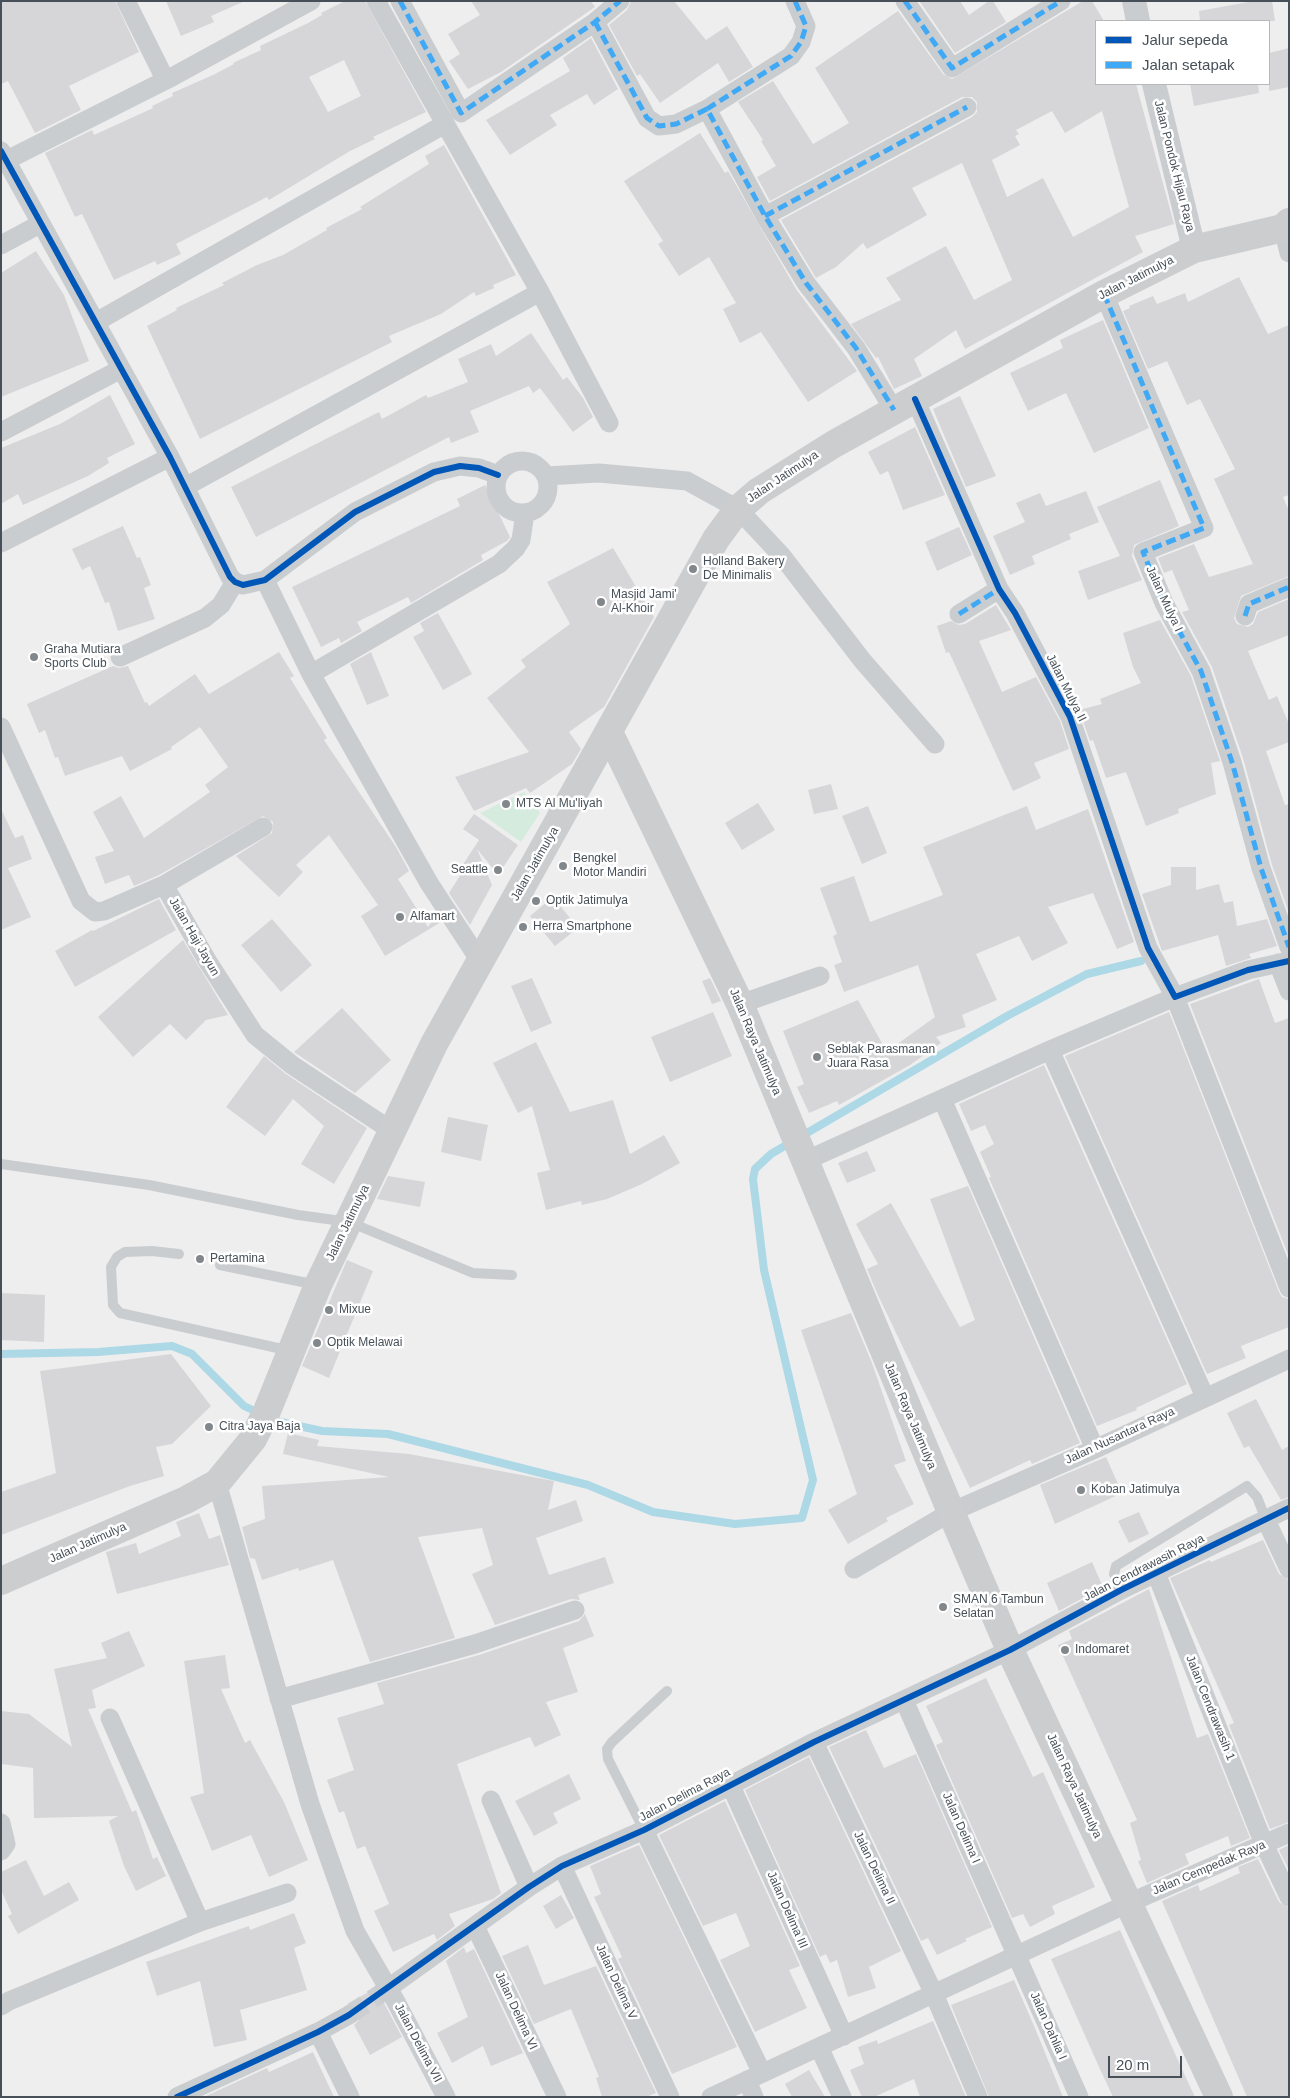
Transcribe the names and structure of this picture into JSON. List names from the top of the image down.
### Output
{
  "streets": {
    "main road": ["Jalan Jatimulya", "Jalan Raya Jatimulya"],
    "street": [
      "Jalan Pondok Hijau Raya",
      "Jalan Mulya I",
      "Jalan Mulya II",
      "Jalan Haji Jayun",
      "Jalan Nusantara Raya",
      "Jalan Cendrawasih Raya",
      "Jalan Cendrawasih 1",
      "Jalan Delima Raya",
      "Jalan Delima I",
      "Jalan Delima II",
      "Jalan Cempedak Raya",
      "Jalan Delima III",
      "Jalan Delima V",
      "Jalan Delima VI",
      "Jalan Dahlia I",
      "Jalan Delima VII"
    ]
  },
  "crossings": [
    ["Jalan Pondok Hijau Raya", "Jalan Jatimulya"],
    ["Jalan Jatimulya", "Jalan Mulya I"],
    ["Jalan Jatimulya", "Jalan Mulya II"],
    ["Jalan Jatimulya", "Jalan Haji Jayun"],
    ["Jalan Jatimulya", "Jalan Raya Jatimulya"],
    ["Jalan Jatimulya", "Jalan Delima VII"],
    ["Jalan Raya Jatimulya", "Jalan Nusantara Raya"],
    ["Jalan Raya Jatimulya", "Jalan Cendrawasih Raya"],
    ["Jalan Raya Jatimulya", "Jalan Delima Raya"],
    ["Jalan Raya Jatimulya", "Jalan Cempedak Raya"],
    ["Jalan Cendrawasih Raya", "Jalan Cendrawasih 1"],
    ["Jalan Cendrawasih Raya", "Jalan Delima Raya"],
    ["Jalan Cendrawasih 1", "Jalan Cempedak Raya"],
    ["Jalan Delima Raya", "Jalan Delima I"],
    ["Jalan Delima Raya", "Jalan Delima II"],
    ["Jalan Delima Raya", "Jalan Delima III"],
    ["Jalan Delima Raya", "Jalan Delima V"],
    ["Jalan Delima Raya", "Jalan Delima VI"],
    ["Jalan Delima Raya", "Jalan Delima VII"],
    ["Jalan Delima I", "Jalan Cempedak Raya"],
    ["Jalan Delima I", "Jalan Dahlia I"],
    ["Jalan Delima II", "Jalan Cempedak Raya"],
    ["Jalan Cempedak Raya", "Jalan Delima III"],
    ["Jalan Cempedak Raya", "Jalan Dahlia I"]
  ],
  "places": [
    "Holland Bakery De Minimalis",
    "Masjid Jami' Al-Khoir",
    "Graha Mutiara Sports Club",
    "MTS Al Mu'liyah",
    "Bengkel Motor Mandiri",
    "Seattle",
    "Optik Jatimulya",
    "Alfamart",
    "Herra Smartphone",
    "Seblak Parasmanan Juara Rasa",
    "Pertamina",
    "Mixue",
    "Optik Melawai",
    "Citra Jaya Baja",
    "Koban Jatimulya",
    "SMAN 6 Tambun Selatan",
    "Indomaret"
  ],
  "legend": ["Jalur sepeda", "Jalan setapak"],
  "scale_bar": "20 m"
}
